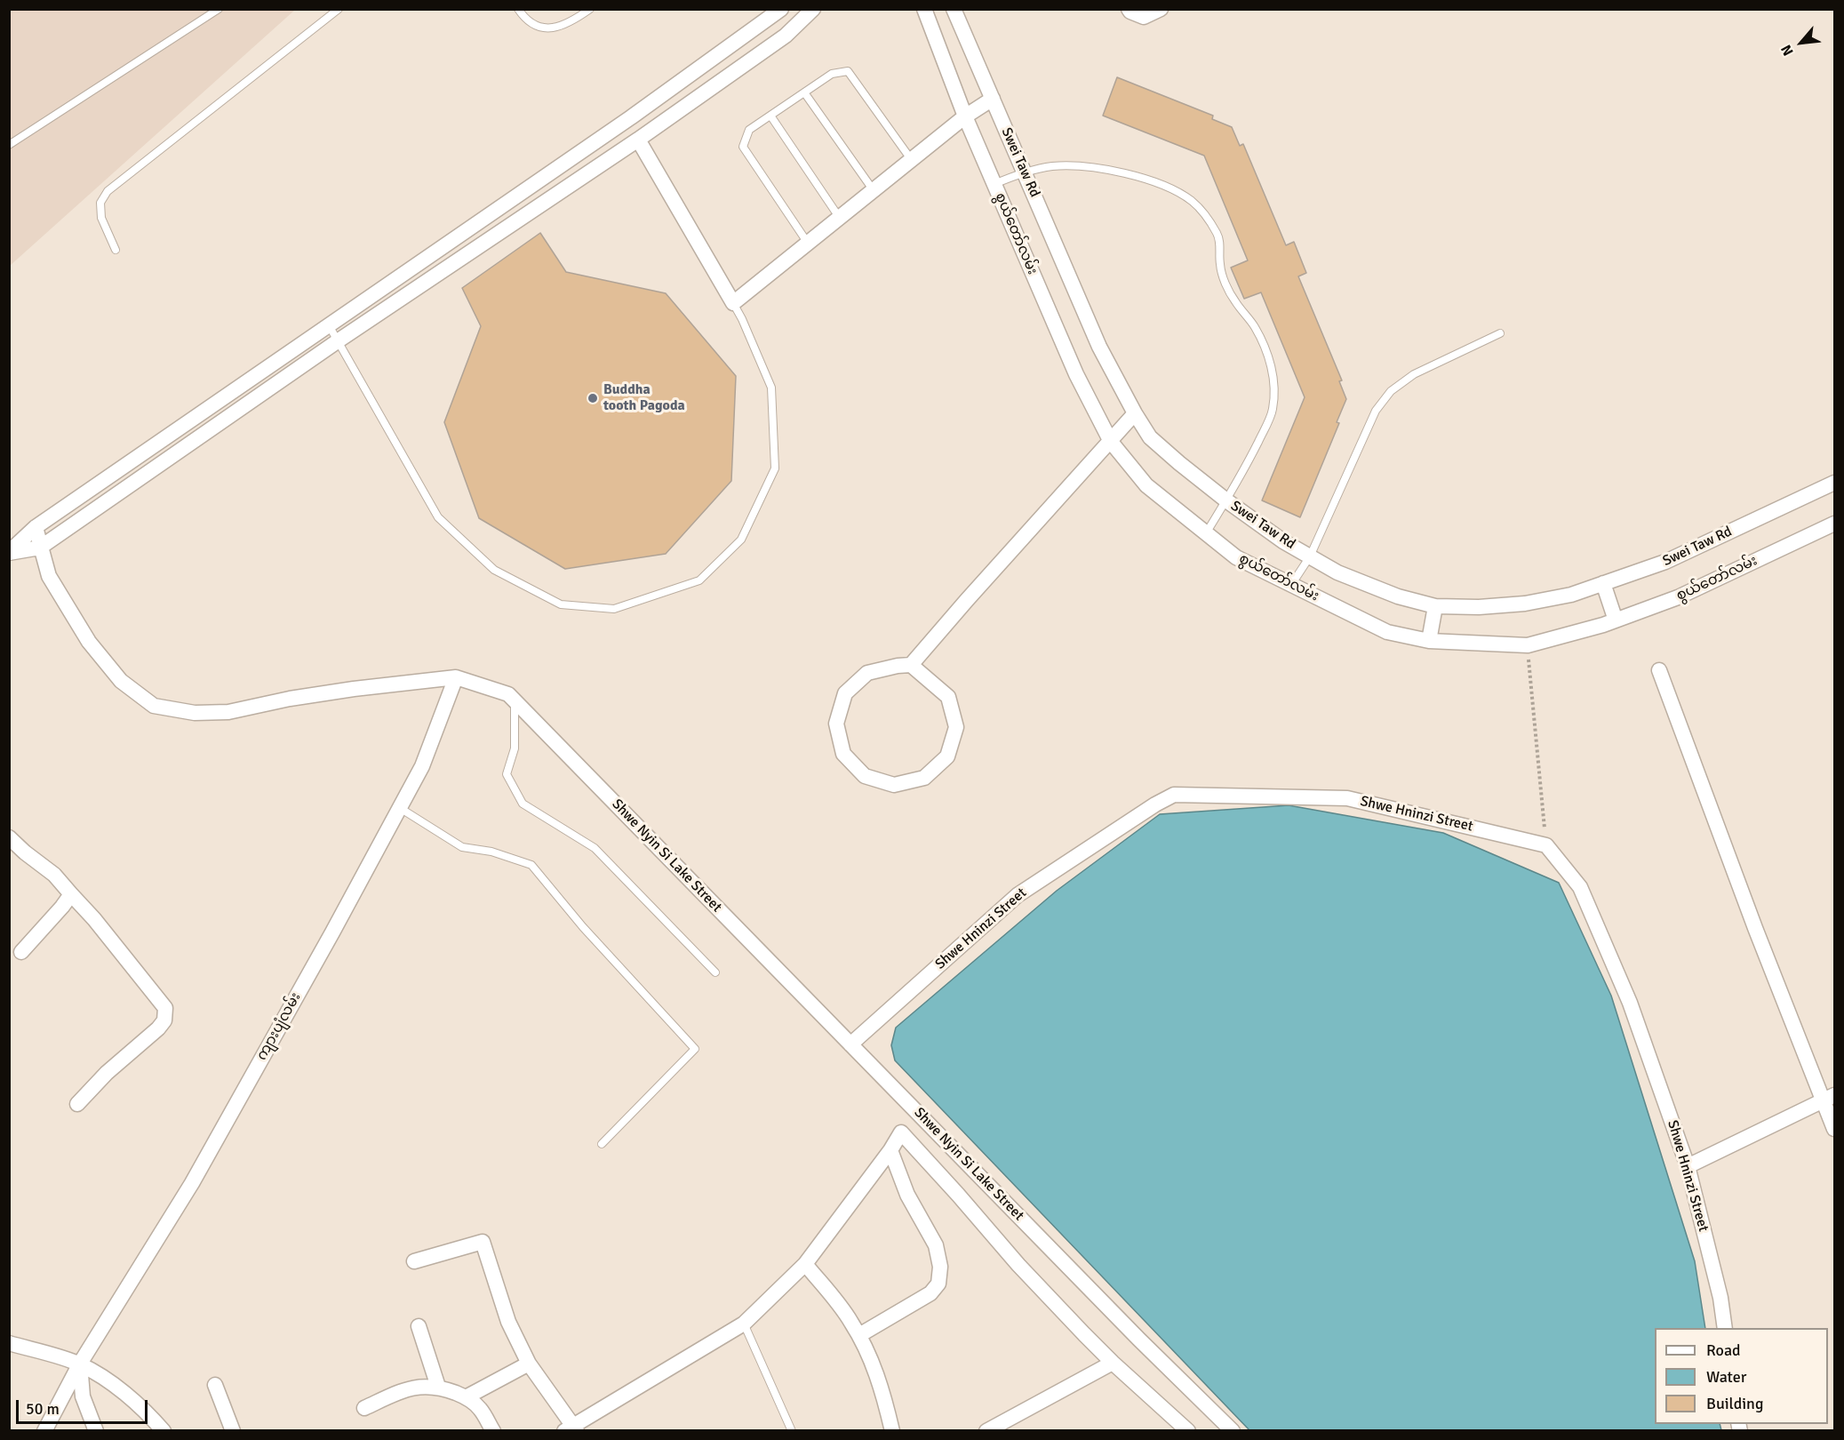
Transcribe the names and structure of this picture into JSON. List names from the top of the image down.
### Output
{
  "streets": {
    "street": [
      "Swei Taw Rd",
      "စွယ်တော်လမ်း",
      "Shwe Hninzi Street",
      "Shwe Nyin Si Lake Street",
      "ကျားပျံလမ်း"
    ]
  },
  "crossings": [
    ["Shwe Hninzi Street", "Shwe Nyin Si Lake Street"],
    ["Shwe Nyin Si Lake Street", "ကျားပျံလမ်း"]
  ],
  "places": ["Buddha tooth Pagoda"],
  "legend": ["Road", "Water", "Building"],
  "scale_bar": "50 m",
  "north": "bottom left"
}
